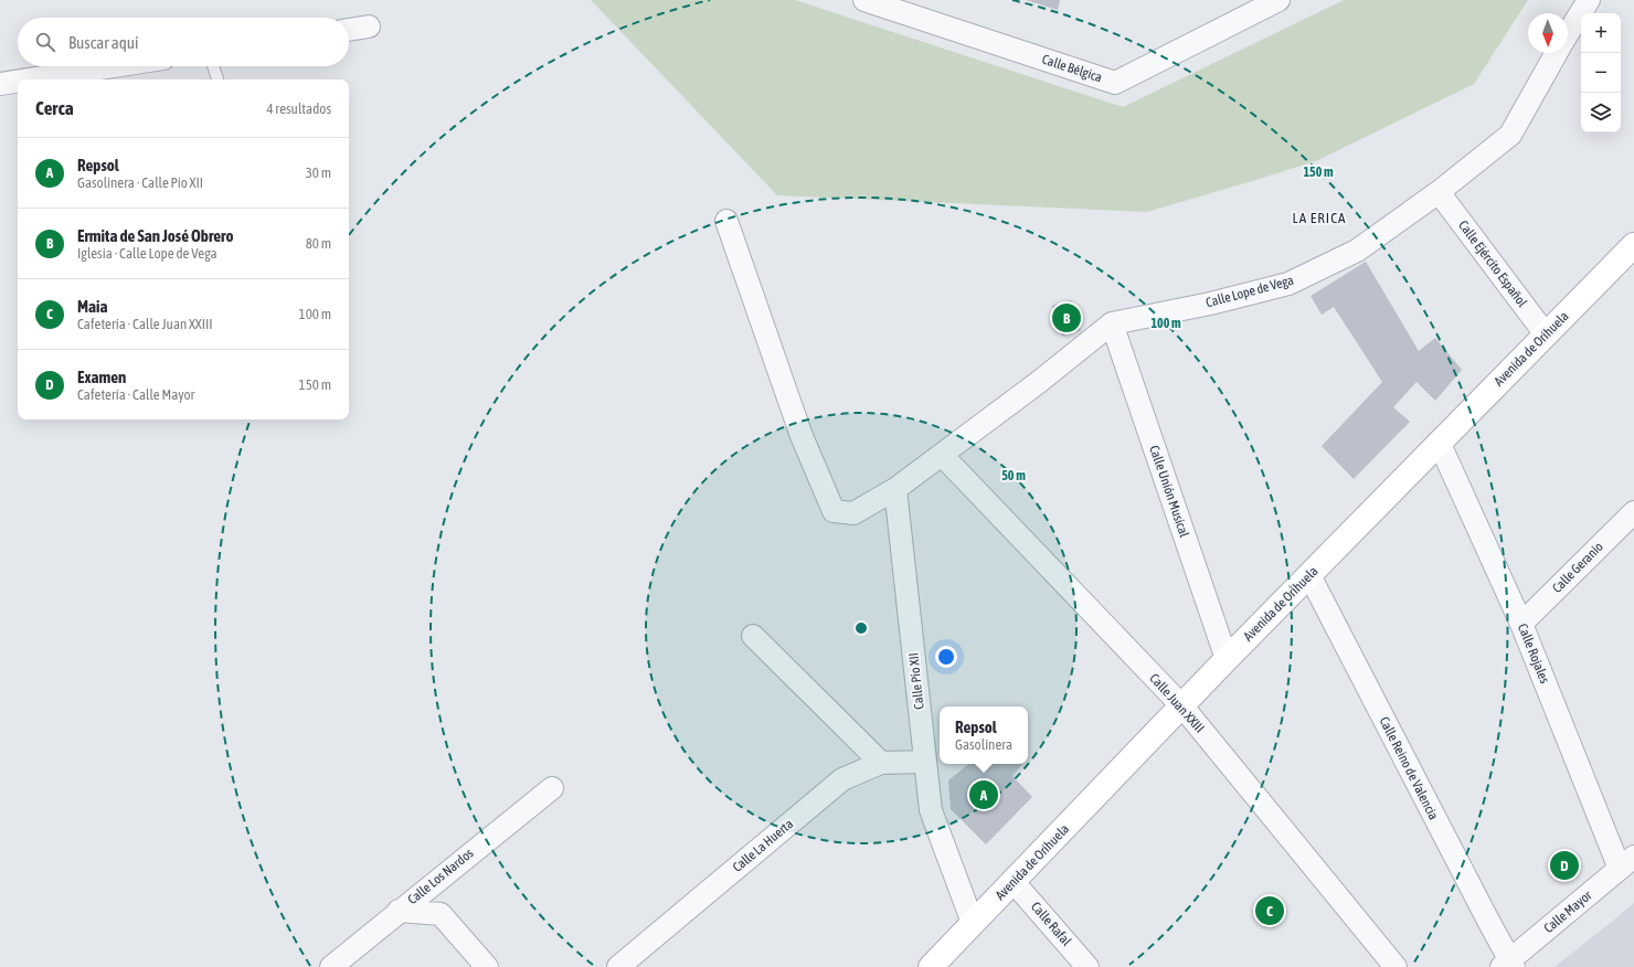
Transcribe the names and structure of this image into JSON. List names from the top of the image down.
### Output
{
  "streets": {
    "main road": ["Avenida de Orihuela"],
    "street": [
      "Calle Bélgica",
      "Calle Ejército Español",
      "Calle Lope de Vega",
      "Calle Unión Musical",
      "Calle Geranio",
      "Calle Rojales",
      "Calle Pío XII",
      "Calle Juan XXIII",
      "Calle Reino de Valencia",
      "Calle La Huerta",
      "Calle Los Nardos",
      "Calle Mayor",
      "Calle Rafal"
    ]
  },
  "crossings": [
    ["Calle Ejército Español", "Calle Lope de Vega"],
    ["Calle Ejército Español", "Avenida de Orihuela"],
    ["Calle Lope de Vega", "Calle Unión Musical"],
    ["Calle Lope de Vega", "Calle Juan XXIII"],
    ["Avenida de Orihuela", "Calle Unión Musical"],
    ["Avenida de Orihuela", "Calle Rojales"],
    ["Avenida de Orihuela", "Calle Pío XII"],
    ["Avenida de Orihuela", "Calle Juan XXIII"],
    ["Avenida de Orihuela", "Calle Reino de Valencia"],
    ["Avenida de Orihuela", "Calle Rafal"],
    ["Calle Geranio", "Calle Rojales"],
    ["Calle Rojales", "Calle Mayor"],
    ["Calle Pío XII", "Calle La Huerta"],
    ["Calle Reino de Valencia", "Calle Mayor"]
  ],
  "districts": ["LA ERICA"],
  "north": "bottom",
  "page": {
    "map_buttons": ["+", "−"],
    "search": "Buscar aquí",
    "heading": ["Cerca", "4 resultados"],
    "list": [
      {
        "mark": "A",
        "name": "Repsol",
        "note": "Gasolinera · Calle Pío XII",
        "value": "30 m"
      },
      {
        "mark": "B",
        "name": "Ermita de San José Obrero",
        "note": "Iglesia · Calle Lope de Vega",
        "value": "80 m"
      },
      {
        "mark": "C",
        "name": "Maia",
        "note": "Cafetería · Calle Juan XXIII",
        "value": "100 m"
      },
      {
        "mark": "D",
        "name": "Examen",
        "note": "Cafetería · Calle Mayor",
        "value": "150 m"
      }
    ],
    "pins": [
      "B",
      "A",
      "D",
      "C"
    ],
    "popup": ["Repsol", "Gasolinera"]
  },
  "rings": ["150 m", "100 m", "50 m"]
}
